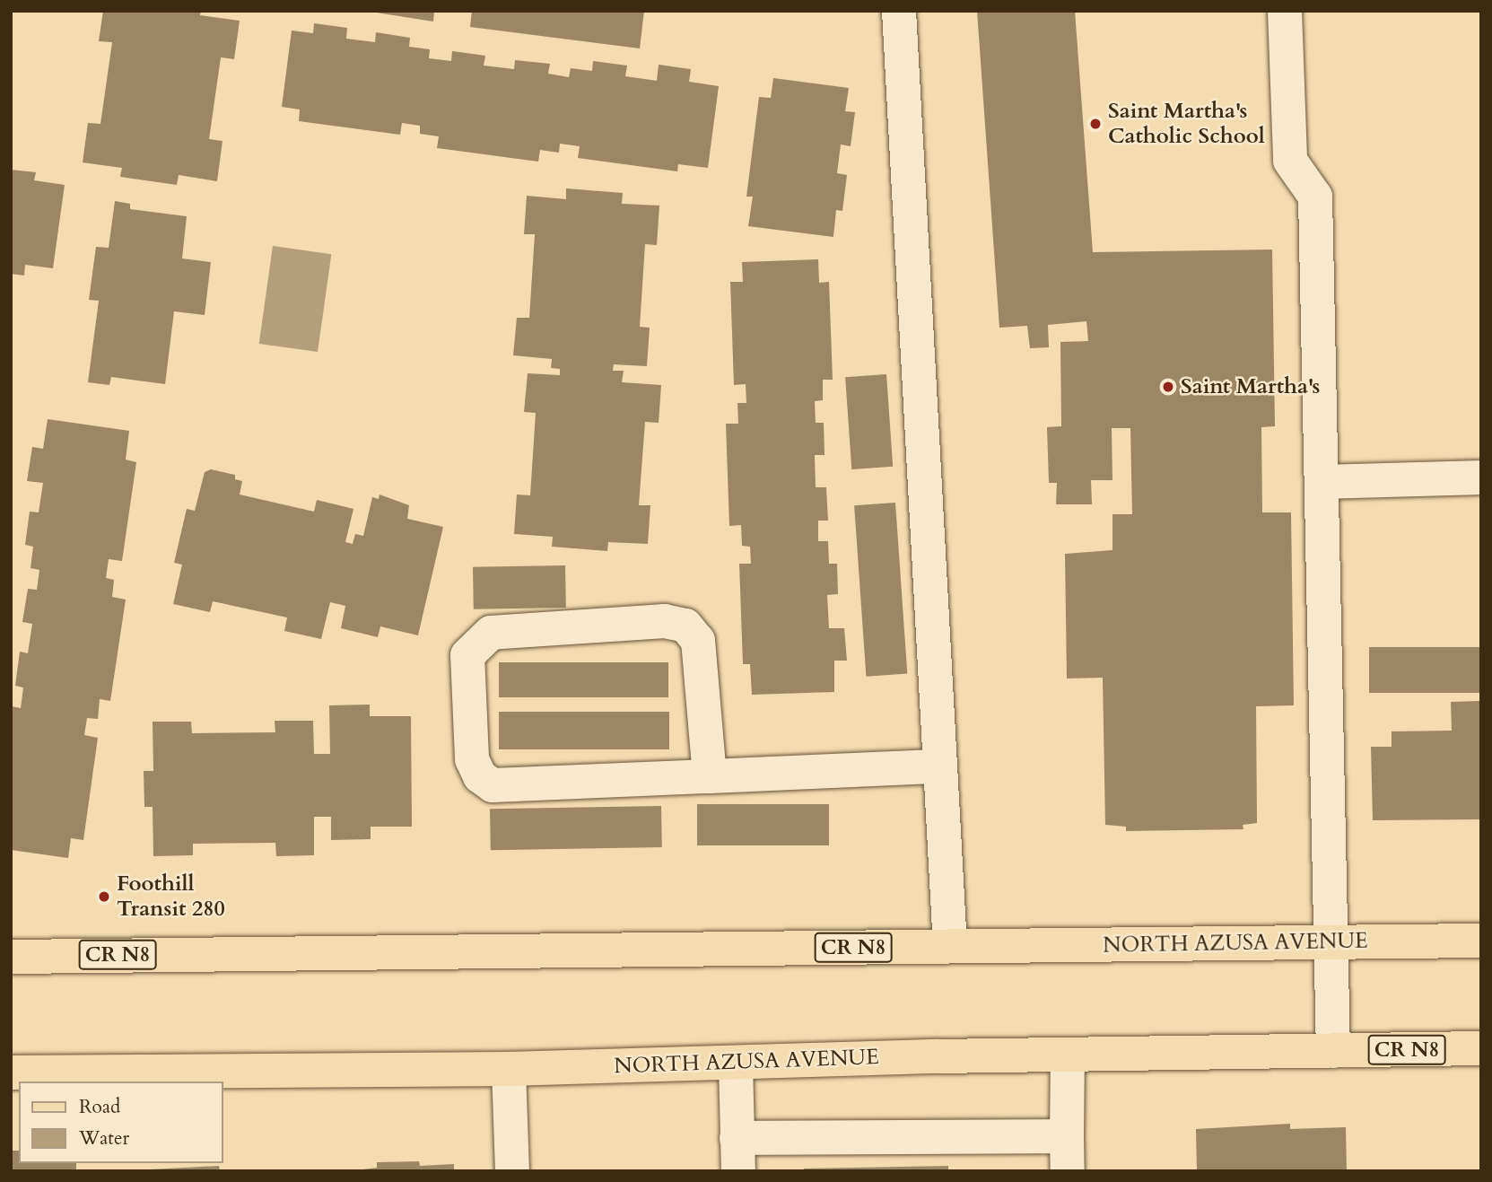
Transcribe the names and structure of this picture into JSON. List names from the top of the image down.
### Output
{
  "streets": {
    "main road": ["NORTH AZUSA AVENUE", "CR N8"]
  },
  "places": ["Saint Martha's Catholic School", "Saint Martha's", "Foothill Transit 280"],
  "legend": ["Road", "Water"]
}
